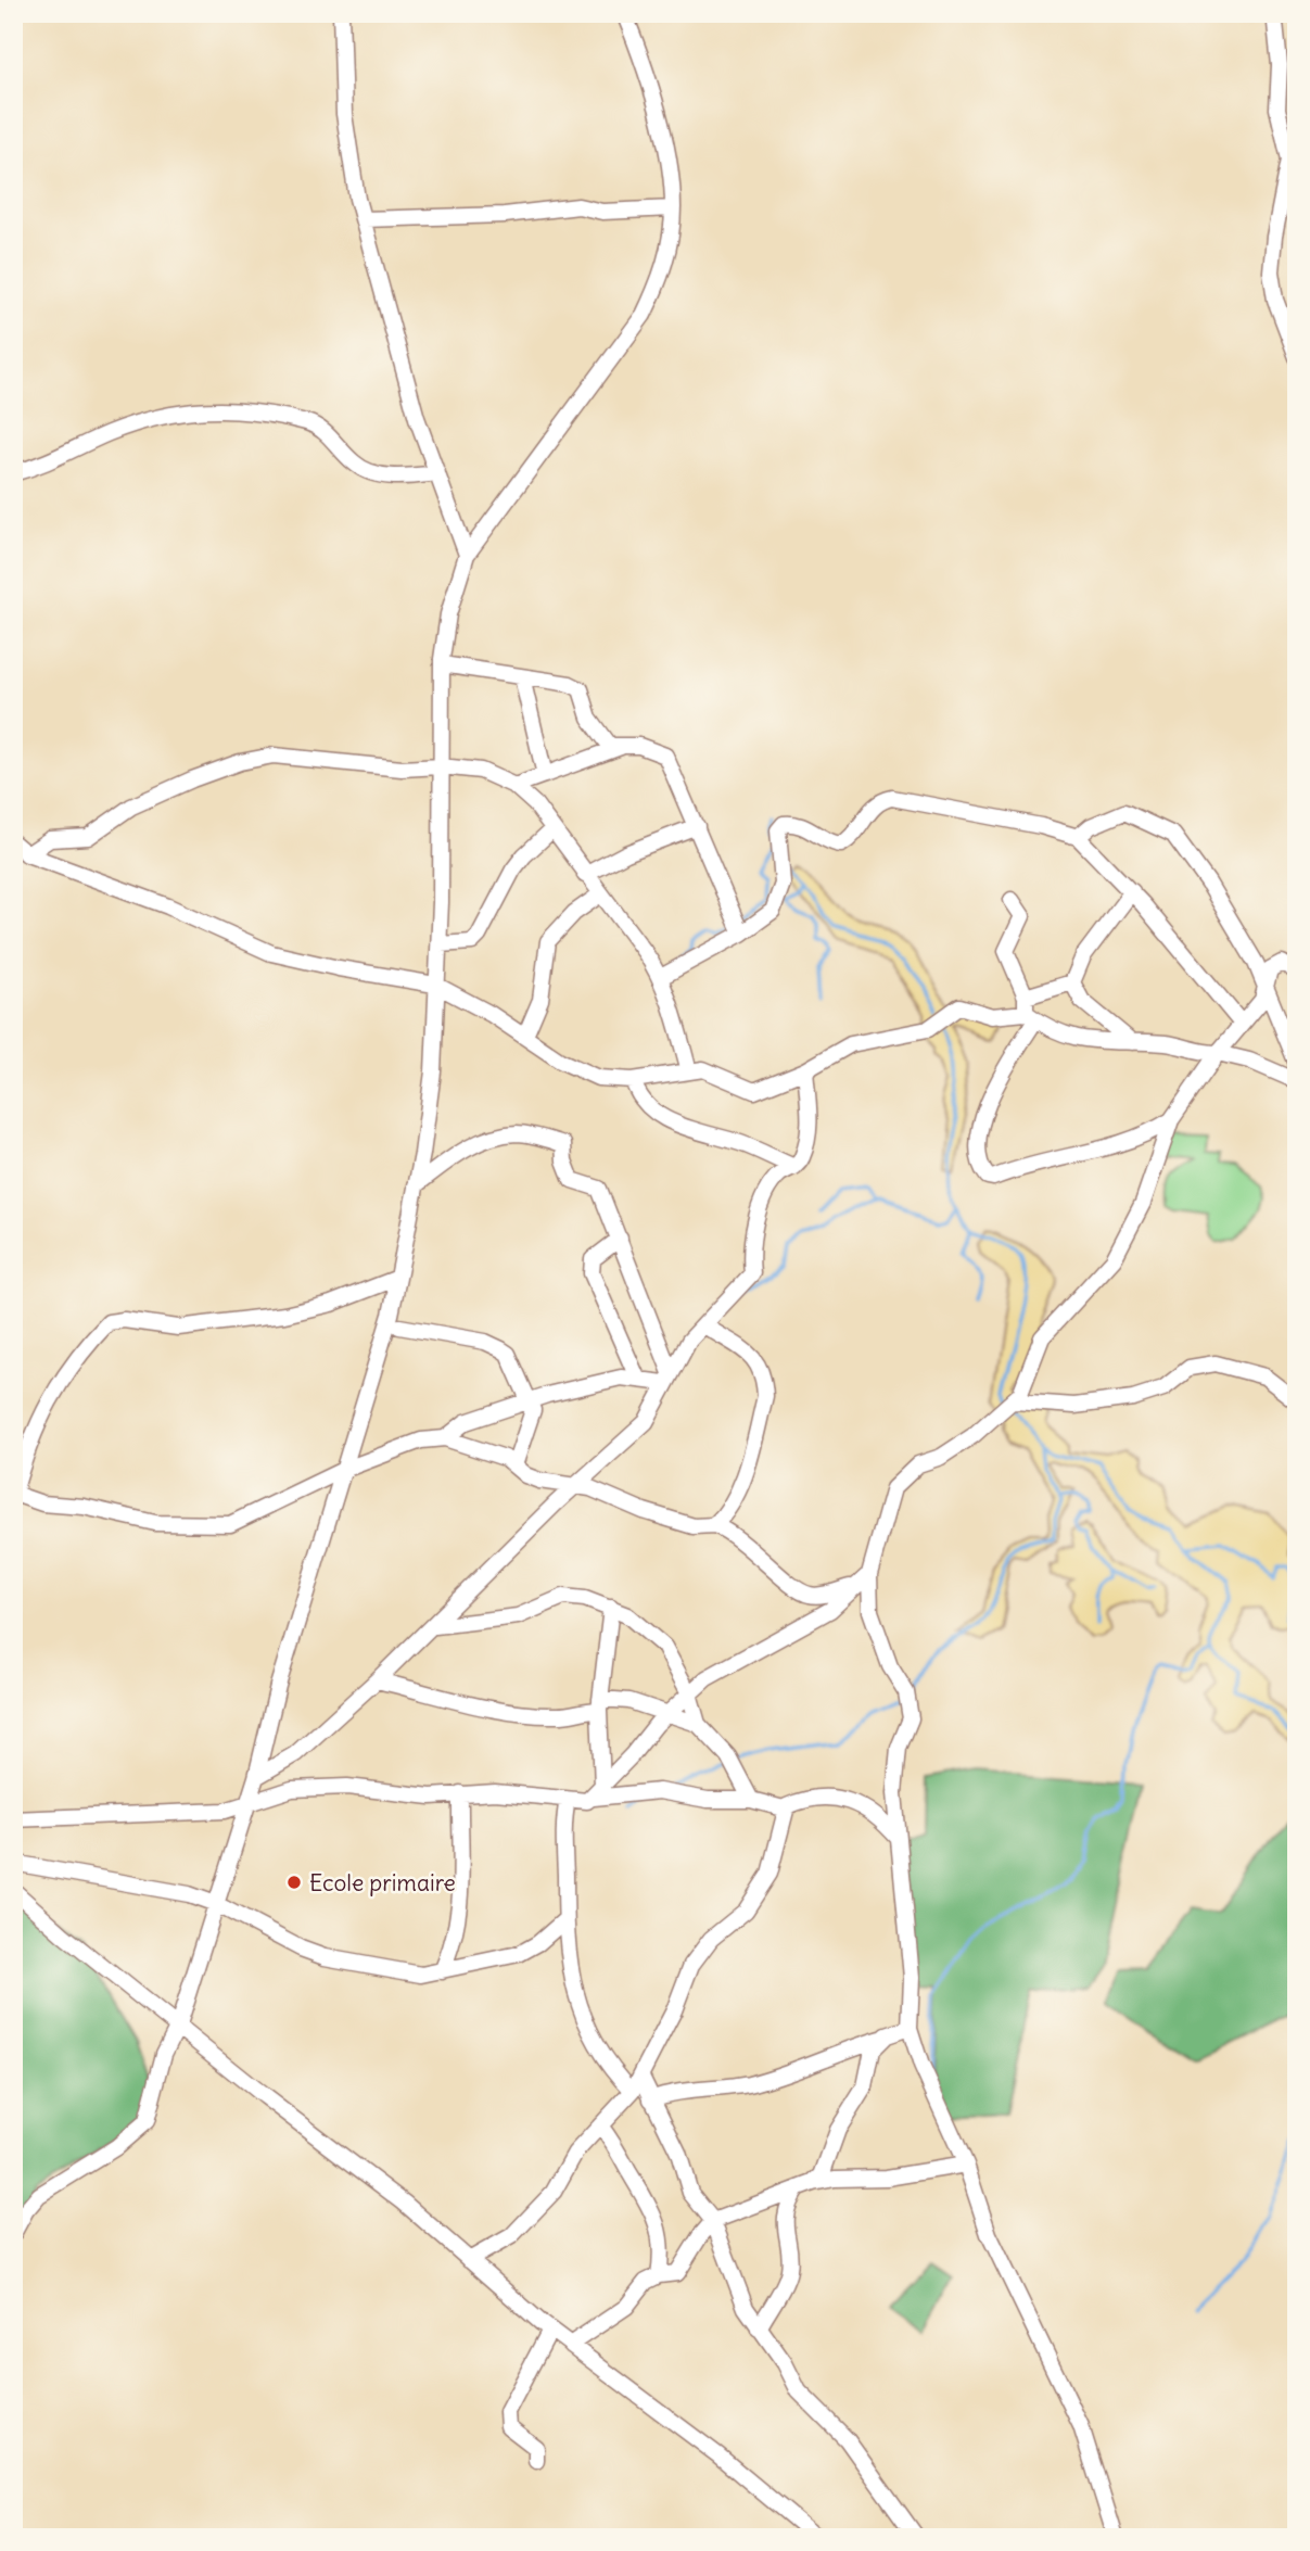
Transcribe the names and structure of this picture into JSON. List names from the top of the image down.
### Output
{
  "places": ["Ecole primaire"]
}
